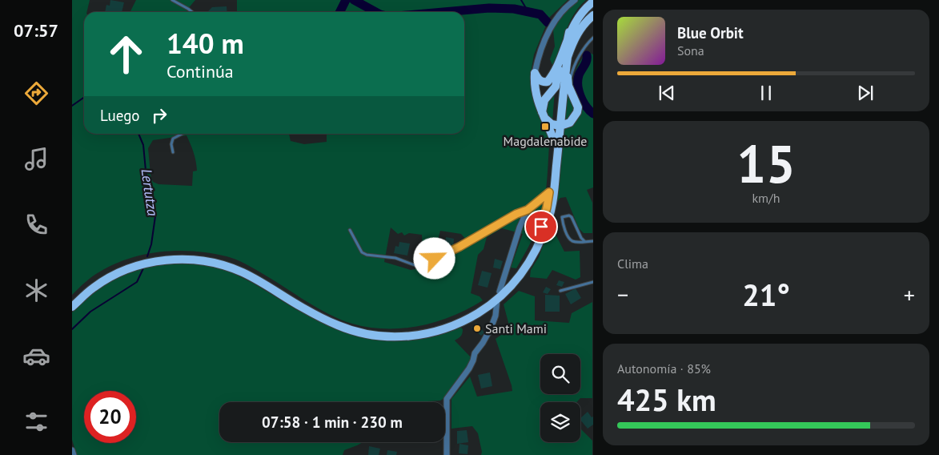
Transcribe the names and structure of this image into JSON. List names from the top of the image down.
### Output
{
  "water": ["Lertutza"],
  "places": {
    "transit": ["Magdalenabide"],
    "other": ["Santi Mami"]
  },
  "page": {
    "tabs": "07:57",
    "turn": ["140 m", "Continúa"],
    "song": ["Blue Orbit", "Sona"],
    "then": "Luego",
    "tile": [
      ["15", "km/h"],
      "Clima",
      ["Autonomía · 85%", "425 km"]
    ],
    "heat": ["−", "21°", "+"],
    "limit": "20",
    "trip": "07:58 · 1 min · 230 m"
  }
}
